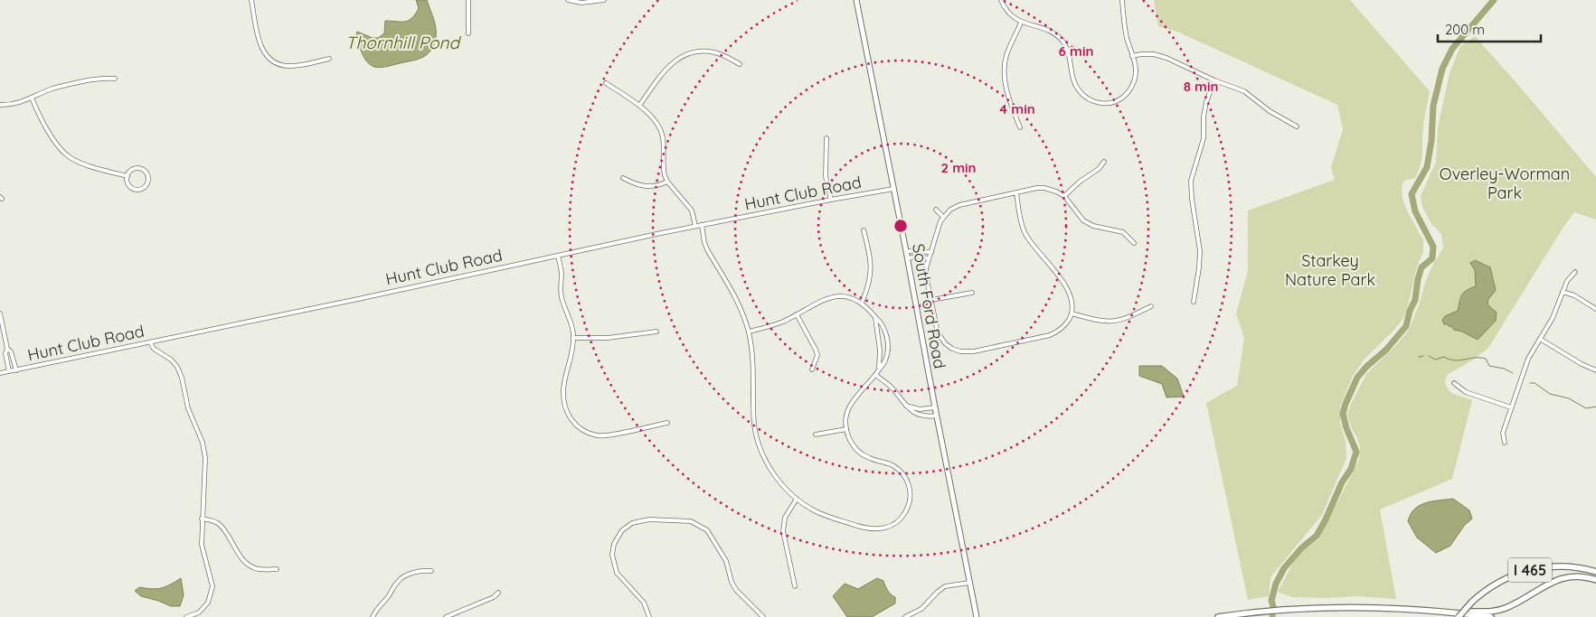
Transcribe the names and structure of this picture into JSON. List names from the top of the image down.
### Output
{
  "streets": {
    "highway": ["I 465"],
    "main road": ["South Ford Road"],
    "street": ["Hunt Club Road"]
  },
  "crossings": [
    ["Hunt Club Road", "South Ford Road"]
  ],
  "water": ["Thornhill Pond"],
  "parks": ["Overley-Worman Park", "Starkey Nature Park"],
  "scale_bar": "200 m",
  "rings": [
    "6 min",
    "8 min",
    "4 min",
    "2 min"
  ]
}
